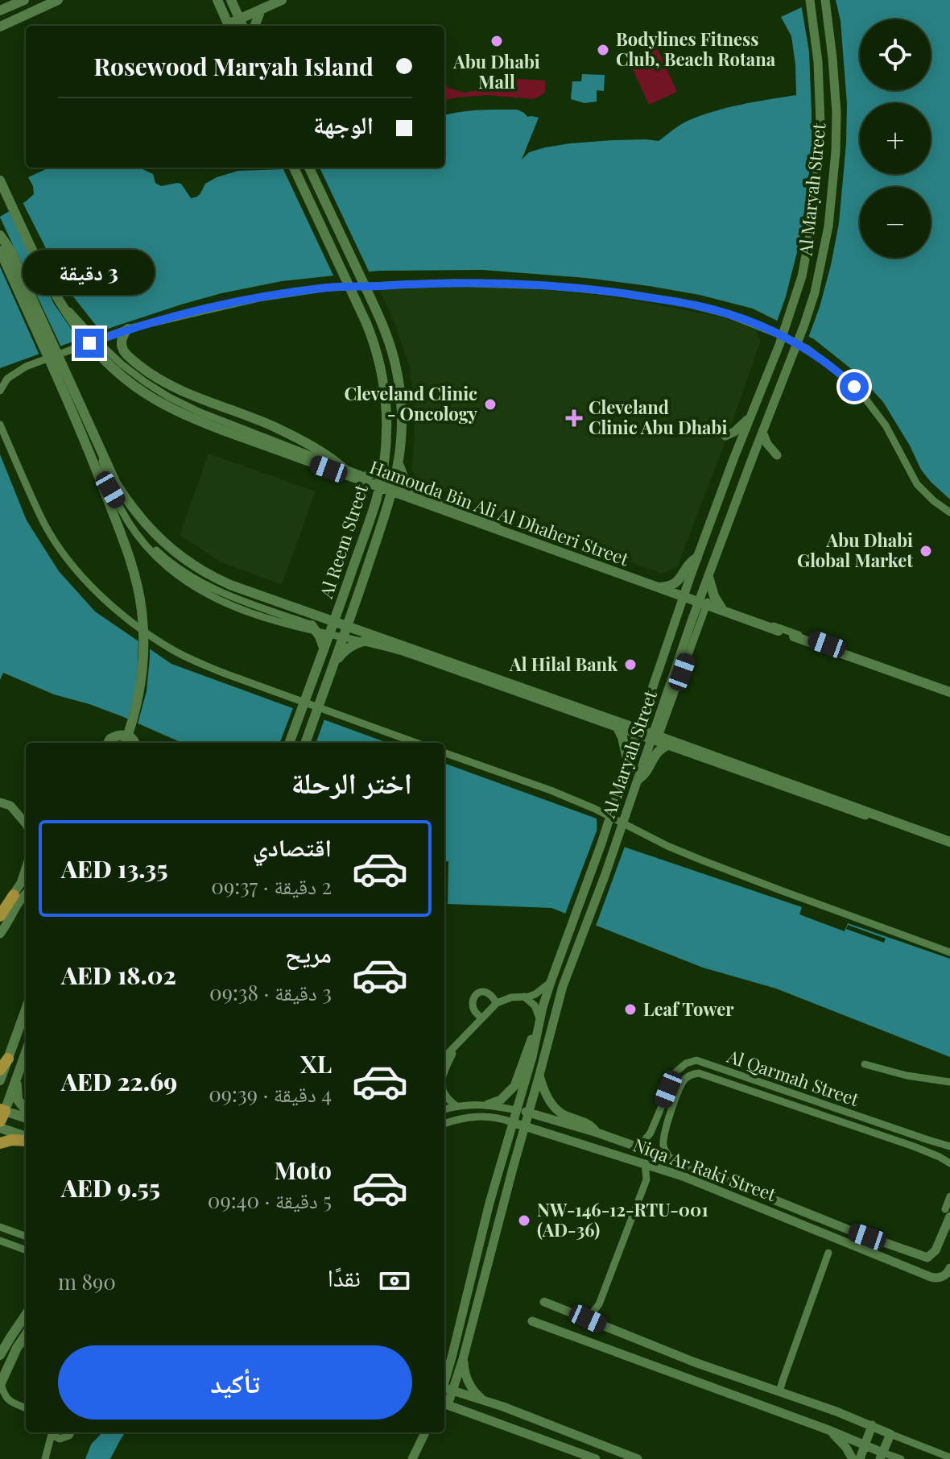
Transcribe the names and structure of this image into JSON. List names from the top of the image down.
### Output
{
  "streets": {
    "main road": ["Hamouda Bin Ali Al Dhaheri Street", "Al Reem Street"],
    "street": ["Al Maryah Street", "Al Qarmah Street", "Niqa Ar Raki Street"]
  },
  "crossings": [
    ["Al Maryah Street", "Hamouda Bin Ali Al Dhaheri Street"],
    ["Al Maryah Street", "Niqa Ar Raki Street"],
    ["Hamouda Bin Ali Al Dhaheri Street", "Al Reem Street"],
    ["Al Qarmah Street", "Niqa Ar Raki Street"]
  ],
  "places": {
    "other": [
      "Abu Dhabi Mall",
      "Bodylines Fitness Club, Beach Rotana",
      "Cleveland Clinic - Oncology",
      "Abu Dhabi Global Market",
      "Al Hilal Bank",
      "Leaf Tower",
      "NW-146-12-RTU-001 (AD-36)"
    ],
    "health": ["Cleveland Clinic Abu Dhabi"]
  },
  "page": {
    "map_buttons": ["+", "−"],
    "banner": ["Rosewood Maryah Island", "الوجهة"],
    "bubble": "3 دقيقة",
    "heading": "اختر الرحلة",
    "list": [
      {
        "name": "اقتصادي",
        "note": "2 دقيقة · 09:37",
        "value": "AED 13.35"
      },
      {
        "name": "مريح",
        "note": "3 دقيقة · 09:38",
        "value": "AED 18.02"
      },
      {
        "name": "XL",
        "note": "4 دقيقة · 09:39",
        "value": "AED 22.69"
      },
      {
        "name": "Moto",
        "note": "5 دقيقة · 09:40",
        "value": "AED 9.55"
      }
    ],
    "pay": ["نقدًا", "890 m"],
    "buttons": "تأكيد"
  }
}
